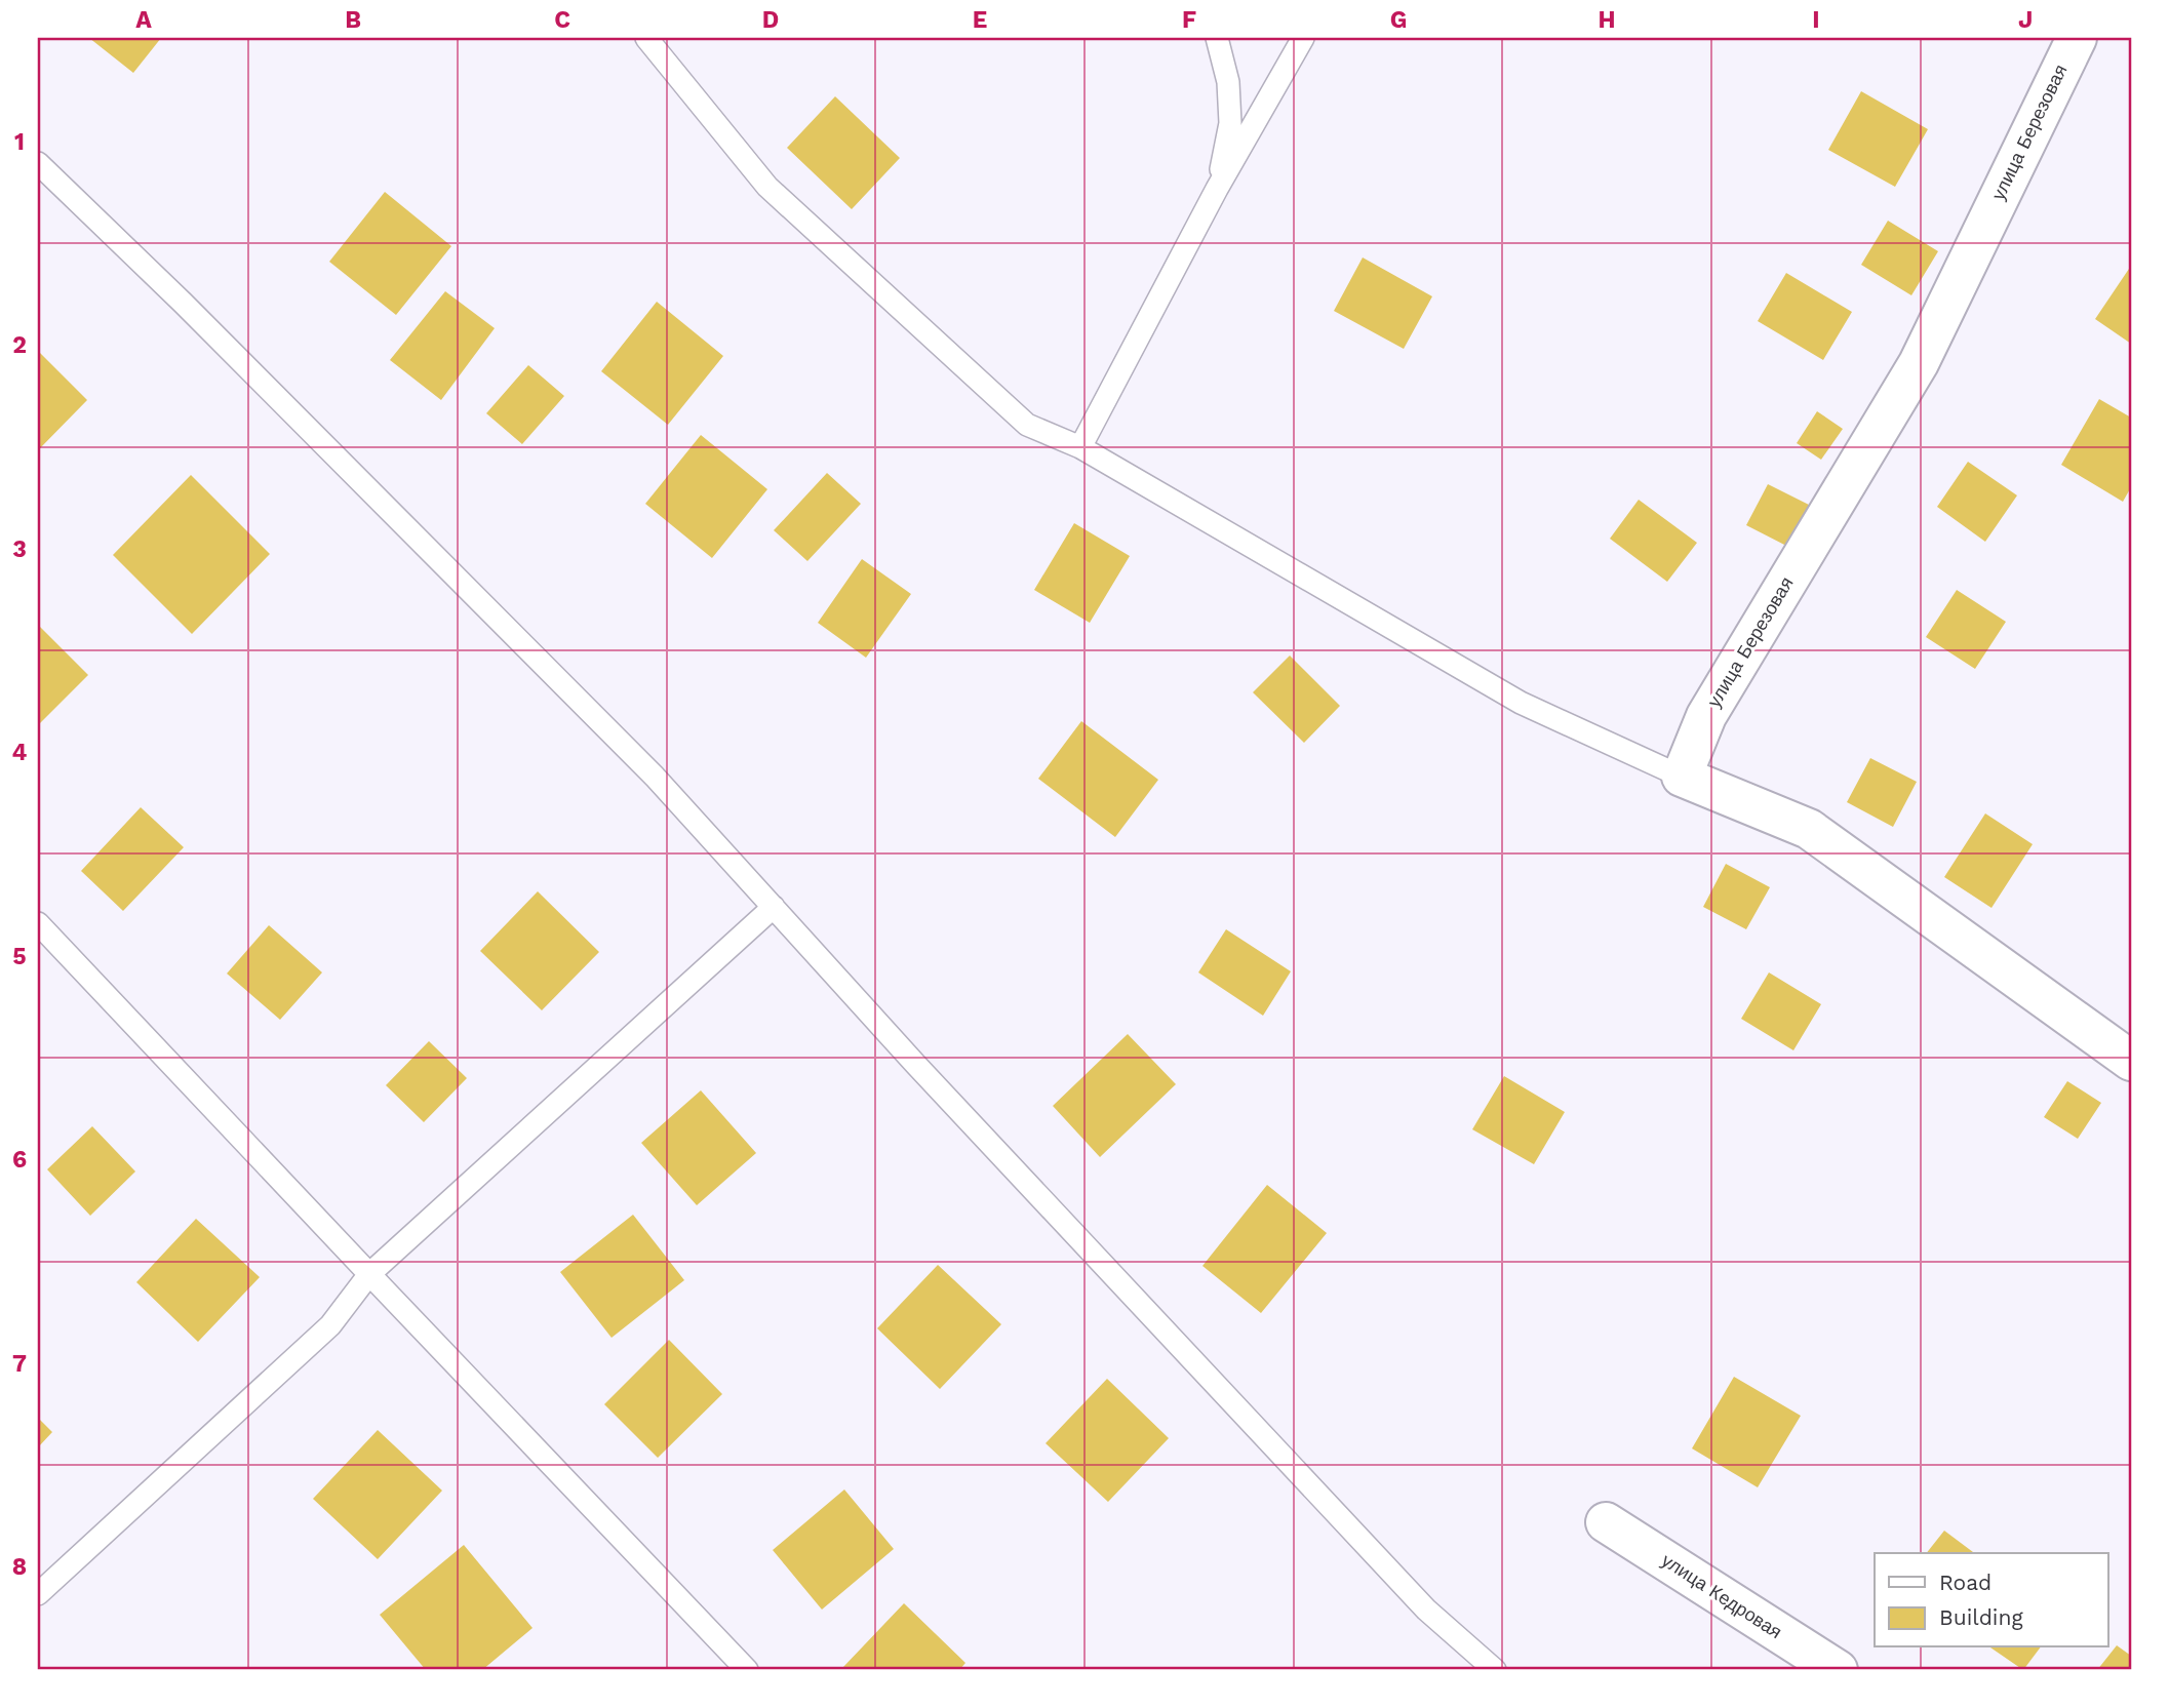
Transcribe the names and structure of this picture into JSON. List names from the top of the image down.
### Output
{
  "streets": {
    "street": ["улица Березовая", "улица Кедровая"]
  },
  "legend": ["Road", "Building"],
  "grid": {
    "columns": [
      "A",
      "B",
      "C",
      "D",
      "E",
      "F",
      "G",
      "H",
      "I",
      "J"
    ],
    "rows": [
      "1",
      "2",
      "3",
      "4",
      "5",
      "6",
      "7",
      "8"
    ]
  }
}
